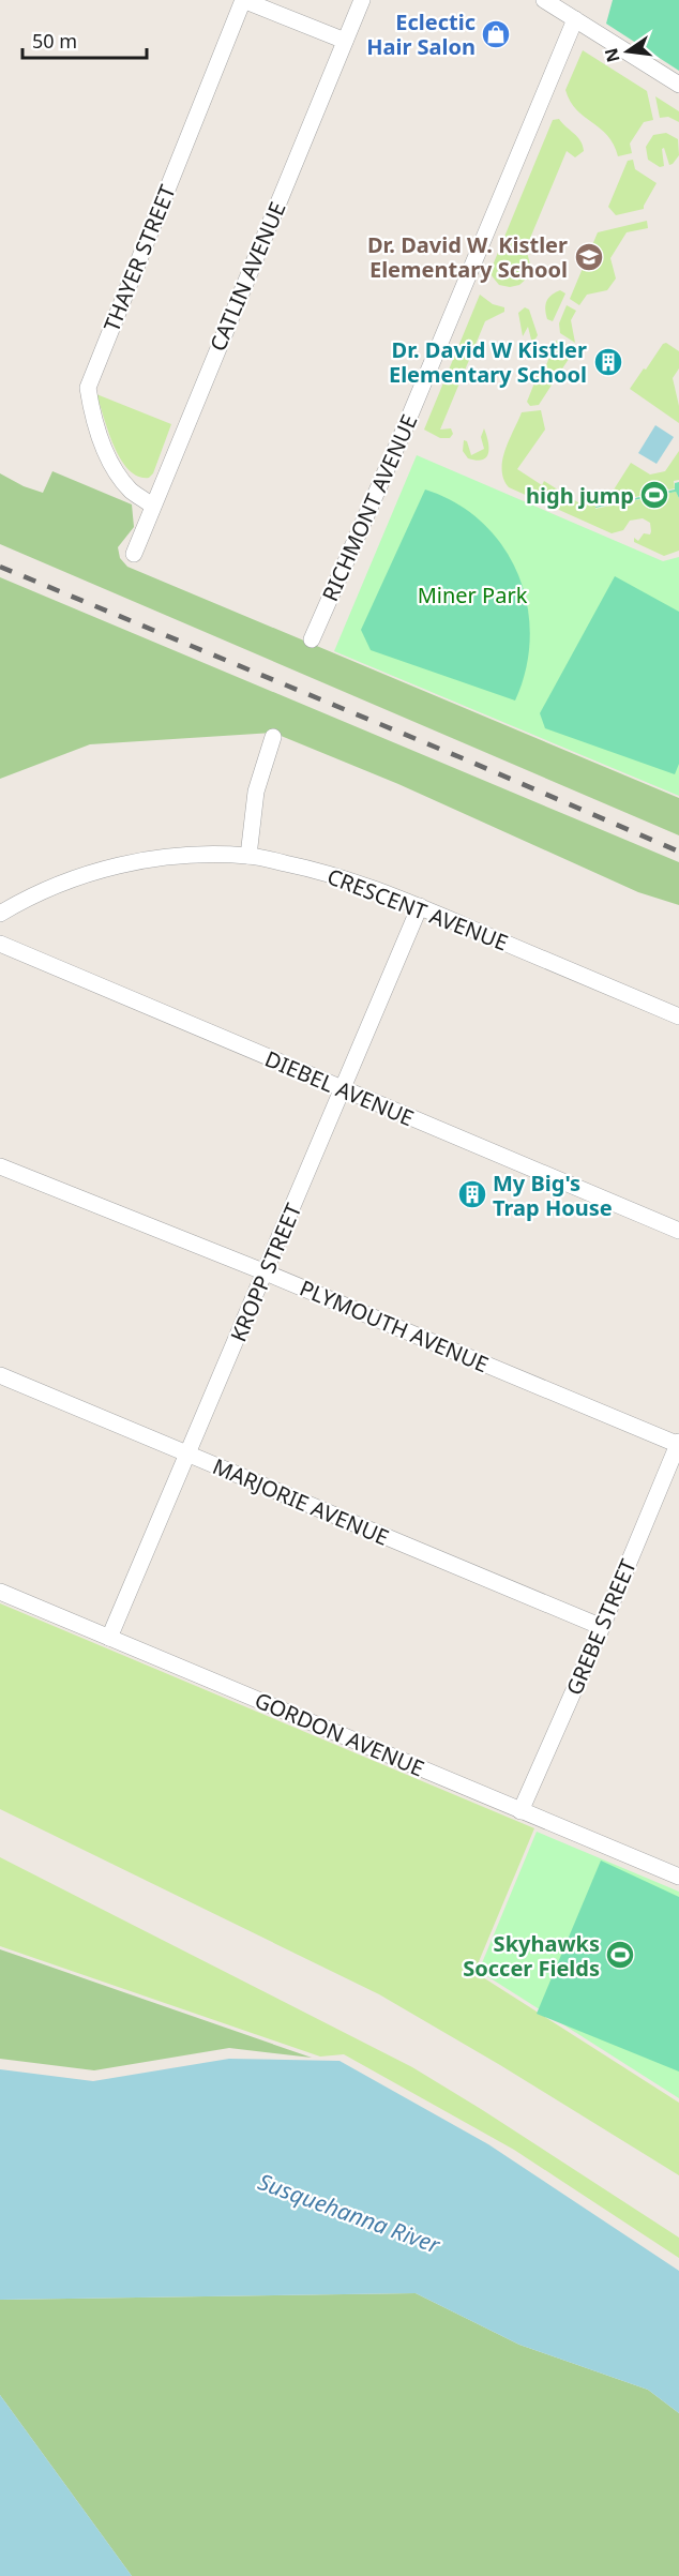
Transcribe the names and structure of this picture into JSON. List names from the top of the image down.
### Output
{
  "streets": {
    "street": [
      "THAYER STREET",
      "CATLIN AVENUE",
      "RICHMONT AVENUE",
      "CRESCENT AVENUE",
      "DIEBEL AVENUE",
      "KROPP STREET",
      "PLYMOUTH AVENUE",
      "MARJORIE AVENUE",
      "GREBE STREET",
      "GORDON AVENUE"
    ]
  },
  "crossings": [
    ["THAYER STREET", "CATLIN AVENUE"],
    ["CRESCENT AVENUE", "KROPP STREET"],
    ["DIEBEL AVENUE", "KROPP STREET"],
    ["KROPP STREET", "PLYMOUTH AVENUE"],
    ["KROPP STREET", "MARJORIE AVENUE"],
    ["KROPP STREET", "GORDON AVENUE"],
    ["PLYMOUTH AVENUE", "GREBE STREET"],
    ["MARJORIE AVENUE", "GREBE STREET"],
    ["GREBE STREET", "GORDON AVENUE"]
  ],
  "water": ["Susquehanna River"],
  "parks": ["Miner Park"],
  "places": {
    "shop": ["Eclectic Hair Salon"],
    "school or university": ["Dr. David W. Kistler Elementary School"],
    "building": ["Dr. David W Kistler Elementary School", "My Big's Trap House"],
    "sports": ["high jump", "Skyhawks Soccer Fields"]
  },
  "scale_bar": "50 m",
  "north": "left"
}
